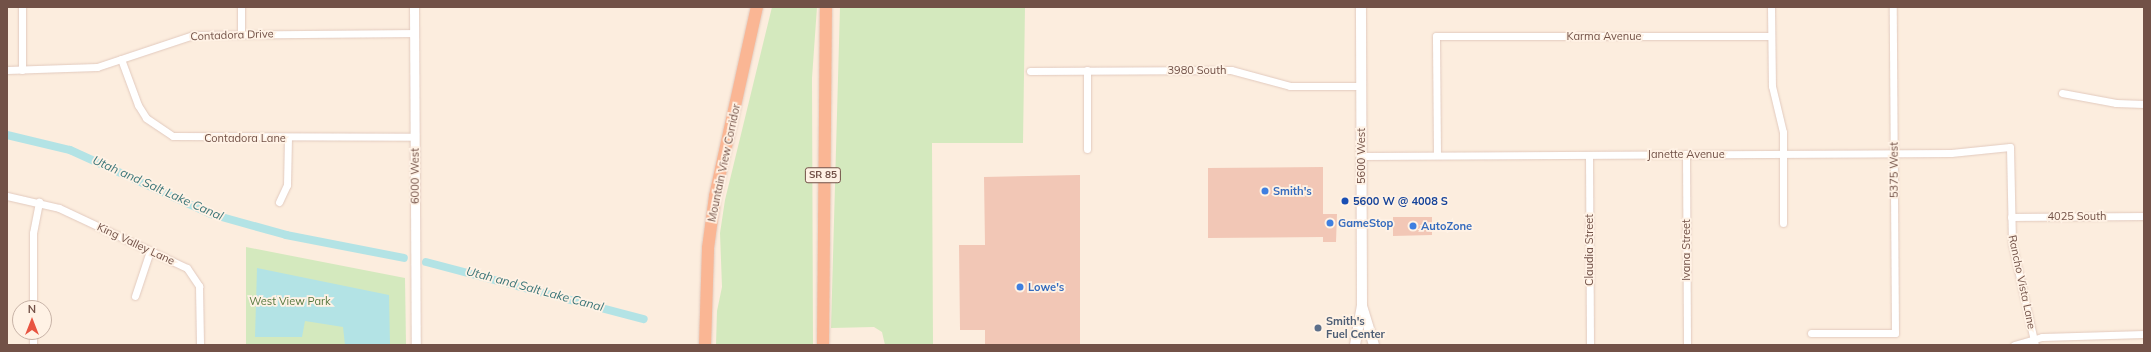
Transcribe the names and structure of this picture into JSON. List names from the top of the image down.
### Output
{
  "streets": {
    "highway": ["Mountain View Corridor", "SR 85"],
    "main road": ["5600 West"],
    "street": [
      "Contadora Drive",
      "Karma Avenue",
      "3980 South",
      "Contadora Lane",
      "Janette Avenue",
      "5375 West",
      "6000 West",
      "4025 South",
      "King Valley Lane",
      "Claudia Street",
      "Ivana Street",
      "Rancho Vista Lane"
    ]
  },
  "crossings": [
    ["Contadora Drive", "Contadora Lane"],
    ["Contadora Drive", "6000 West"],
    ["Karma Avenue", "Janette Avenue"],
    ["3980 South", "5600 West"],
    ["Contadora Lane", "6000 West"],
    ["Janette Avenue", "5600 West"],
    ["Janette Avenue", "5375 West"],
    ["Janette Avenue", "Claudia Street"],
    ["Janette Avenue", "Ivana Street"],
    ["Janette Avenue", "Rancho Vista Lane"],
    ["4025 South", "Rancho Vista Lane"]
  ],
  "water": ["Utah and Salt Lake Canal"],
  "parks": ["West View Park"],
  "places": [
    "Smith's",
    "5600 W @ 4008 S",
    "GameStop",
    "AutoZone",
    "Lowe's",
    "Smith's Fuel Center"
  ],
  "north": "top"
}
